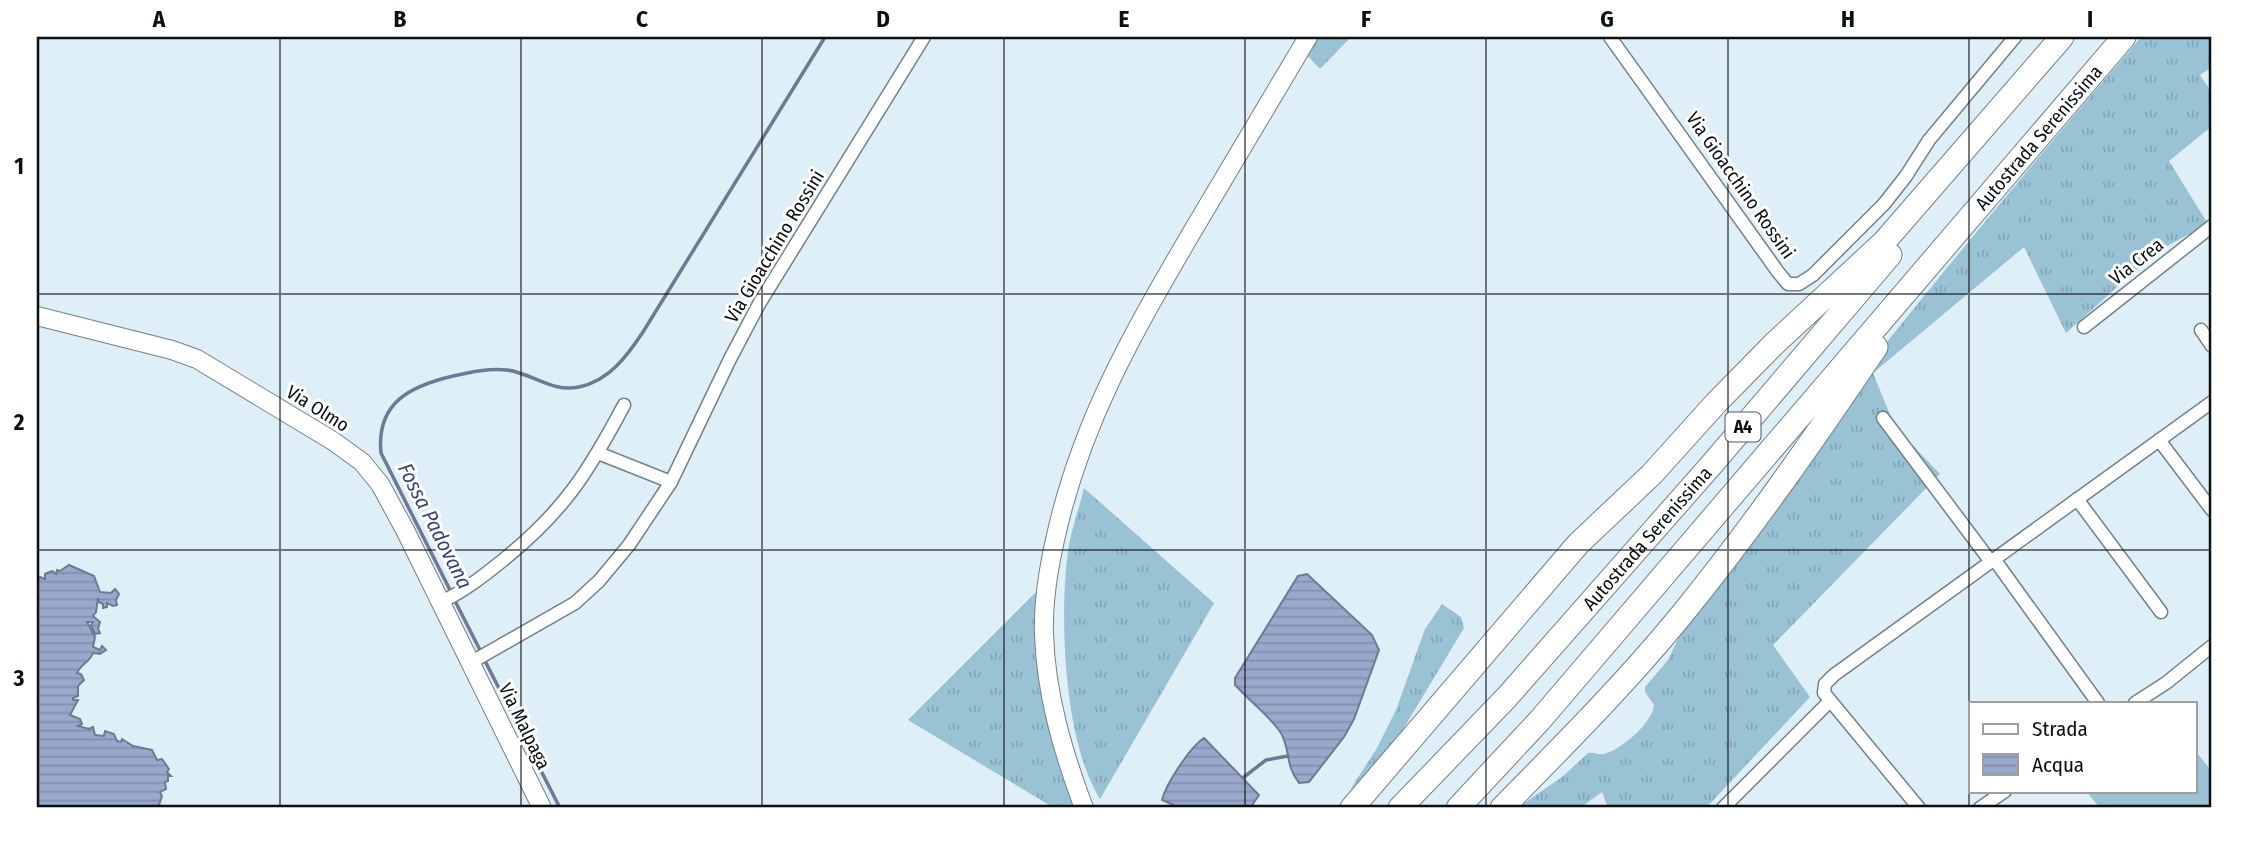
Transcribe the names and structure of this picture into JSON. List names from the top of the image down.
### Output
{
  "streets": {
    "highway": ["Autostrada Serenissima", "A4"],
    "main road": ["Via Olmo", "Via Malpaga"],
    "street": ["Via Gioacchino Rossini", "Via Crea"]
  },
  "crossings": [
    ["Via Gioacchino Rossini", "Via Olmo"],
    ["Via Gioacchino Rossini", "Via Malpaga"],
    ["Via Olmo", "Via Malpaga"]
  ],
  "water": ["Fossa Padovana"],
  "legend": ["Strada", "Acqua"],
  "grid": {
    "columns": [
      "A",
      "B",
      "C",
      "D",
      "E",
      "F",
      "G",
      "H",
      "I"
    ],
    "rows": ["1", "2", "3"]
  }
}
